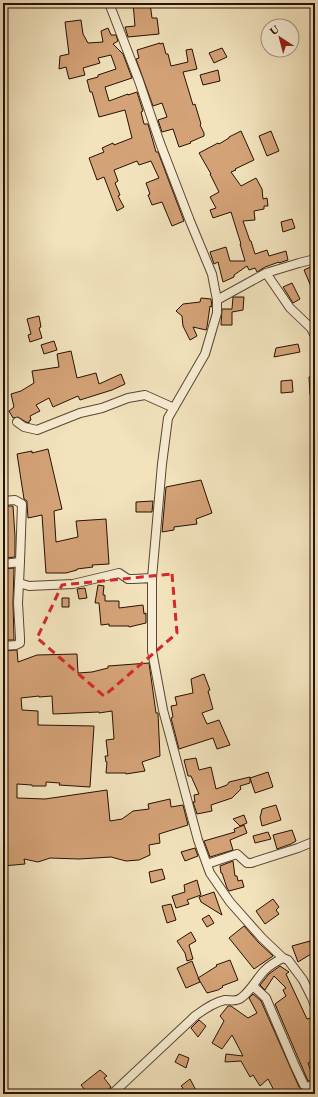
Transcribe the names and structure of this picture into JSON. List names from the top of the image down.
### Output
{
  "north": "top left"
}
